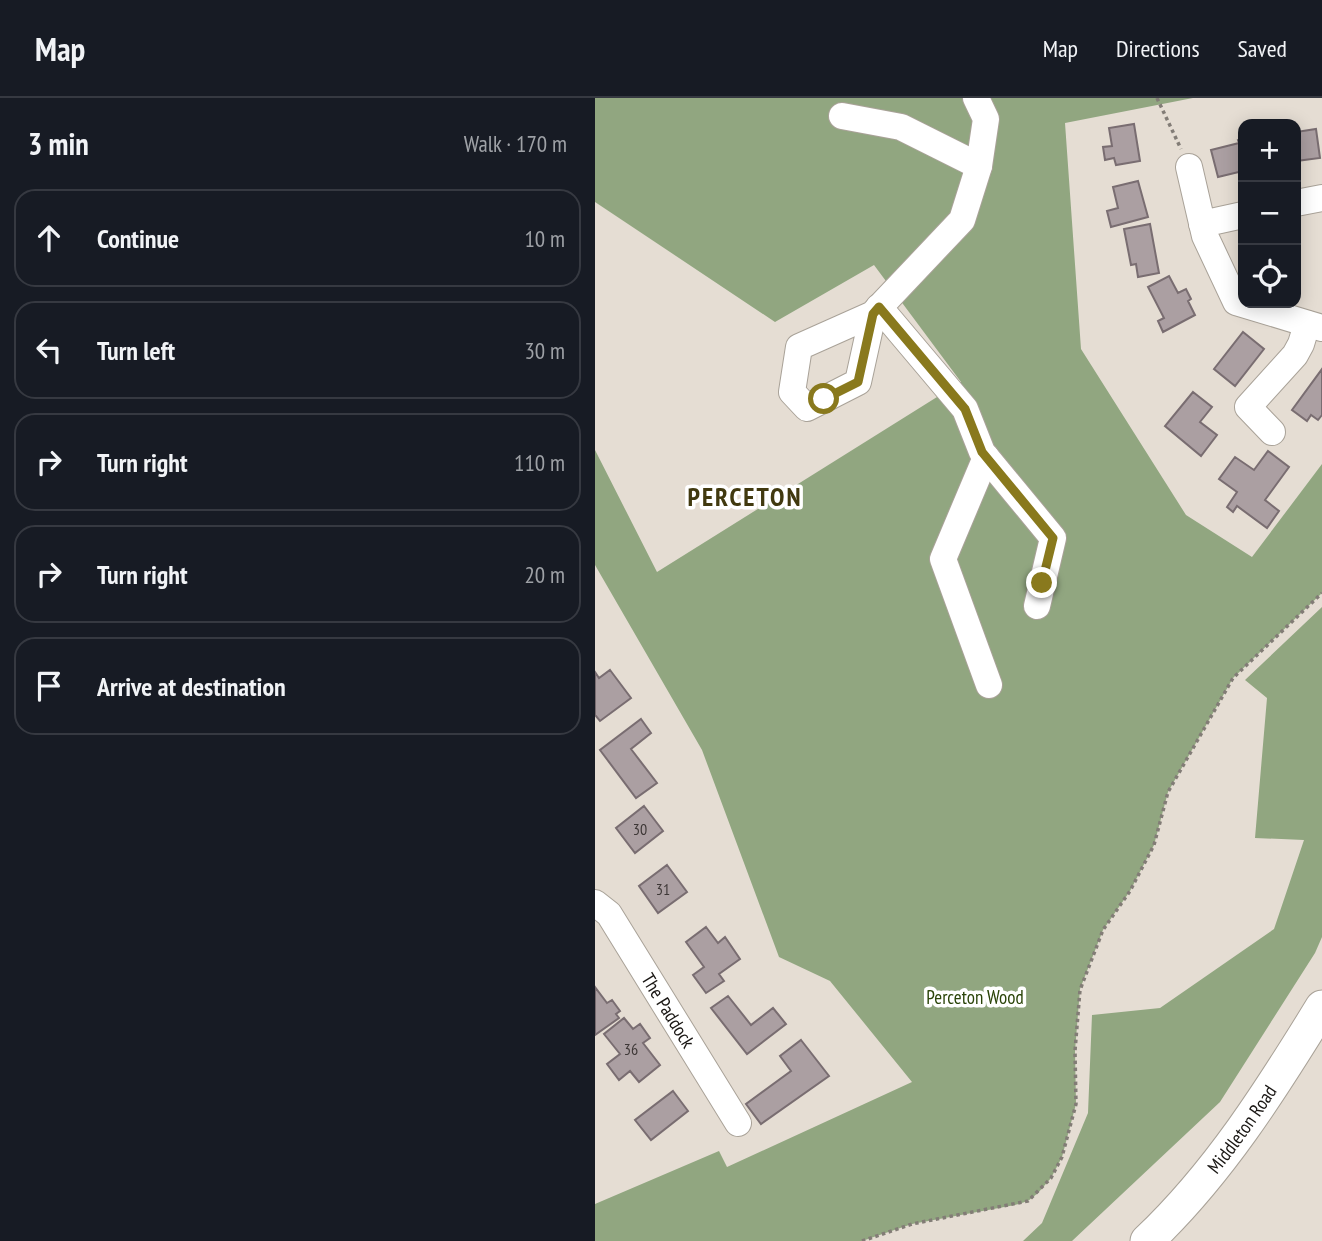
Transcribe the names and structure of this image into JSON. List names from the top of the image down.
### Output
{
  "streets": {
    "main road": ["Middleton Road"],
    "street": ["The Paddock"]
  },
  "districts": ["PERCETON"],
  "parks": ["Perceton Wood"],
  "house_numbers": ["30", "31", "36"],
  "page": {
    "header": "Map",
    "nav": ["Map", "Directions", "Saved"],
    "heading": ["3 min", "Walk · 170 m"],
    "map_buttons": ["+", "−"],
    "list": [
      ["Continue", "10 m"],
      ["Turn left", "30 m"],
      ["Turn right", "110 m"],
      ["Turn right", "20 m"],
      "Arrive at destination"
    ]
  }
}
